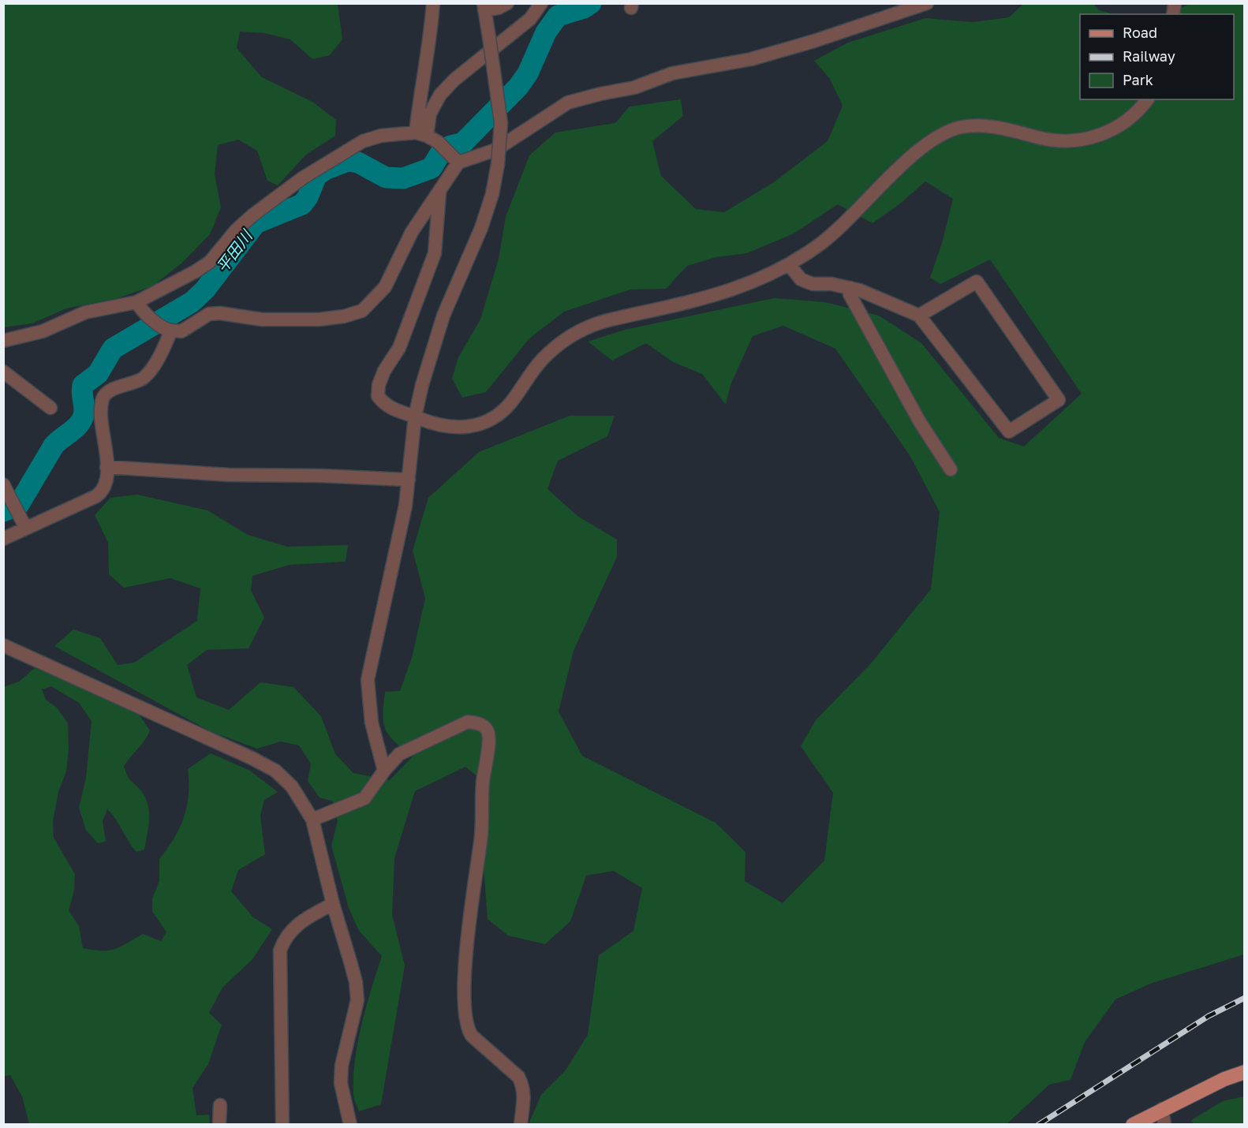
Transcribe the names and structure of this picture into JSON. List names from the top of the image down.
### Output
{
  "water": ["平田川"],
  "legend": ["Road", "Railway", "Park"]
}
